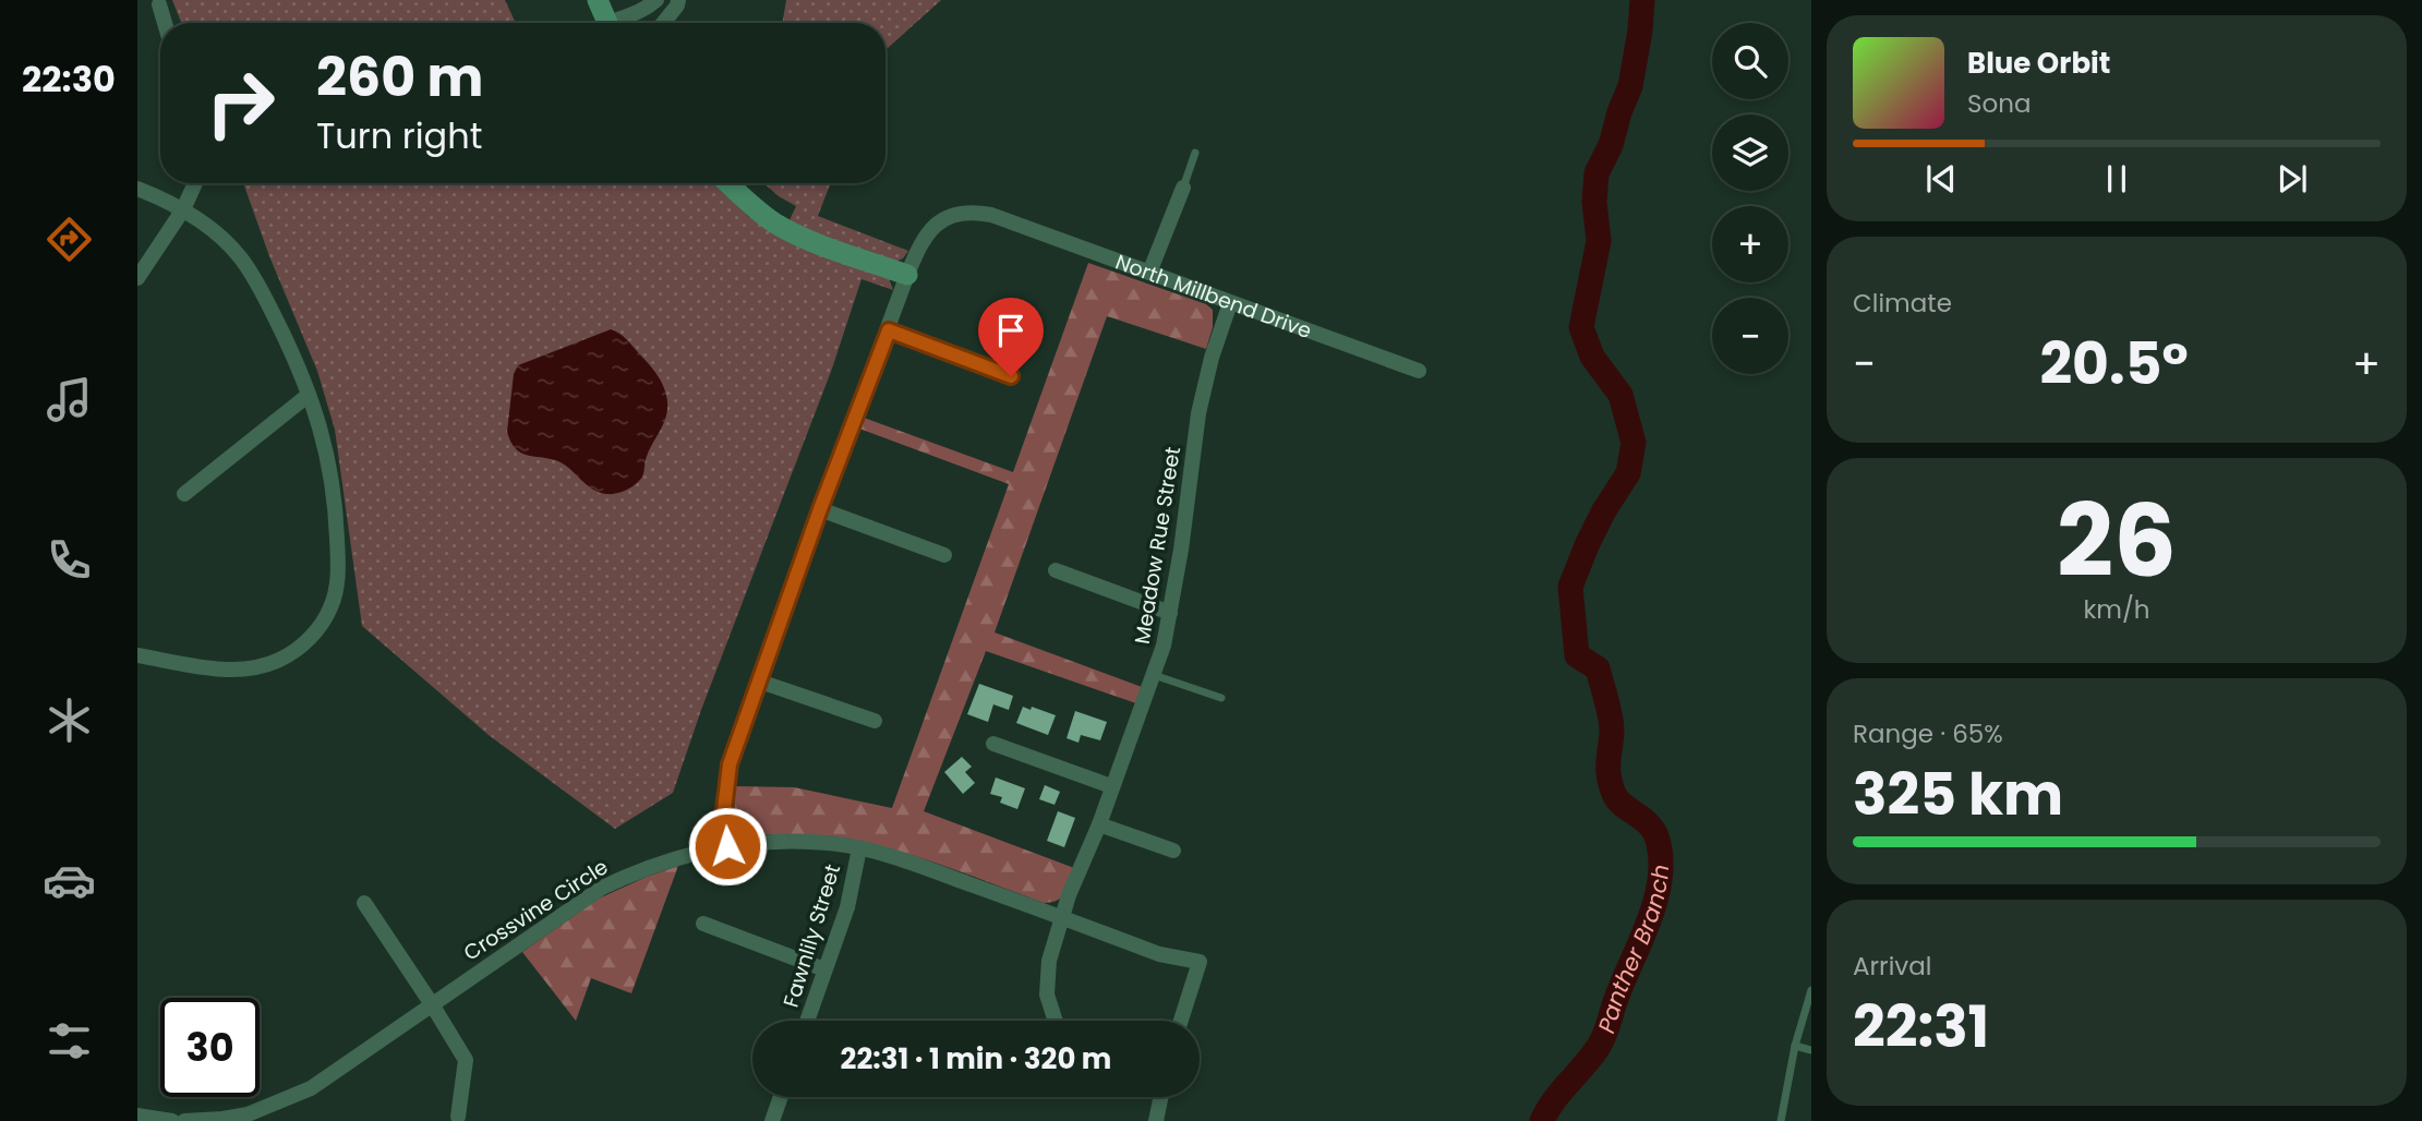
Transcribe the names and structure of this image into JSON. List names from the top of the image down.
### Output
{
  "streets": {
    "street": [
      "North Millbend Drive",
      "Meadow Rue Street",
      "Crossvine Circle",
      "Fawnlily Street"
    ]
  },
  "crossings": [
    ["North Millbend Drive", "Meadow Rue Street"],
    ["North Millbend Drive", "Crossvine Circle"],
    ["Meadow Rue Street", "Crossvine Circle"],
    ["Crossvine Circle", "Fawnlily Street"]
  ],
  "water": ["Panther Branch"],
  "page": {
    "tabs": "22:30",
    "map_buttons": ["+", "−"],
    "turn": ["260 m", "Turn right"],
    "song": ["Blue Orbit", "Sona"],
    "tile": [
      "Climate",
      ["26", "km/h"],
      ["Range · 65%", "325 km"],
      ["Arrival", "22:31"]
    ],
    "heat": ["−", "20.5°", "+"],
    "limit": "30",
    "trip": "22:31 · 1 min · 320 m"
  }
}
